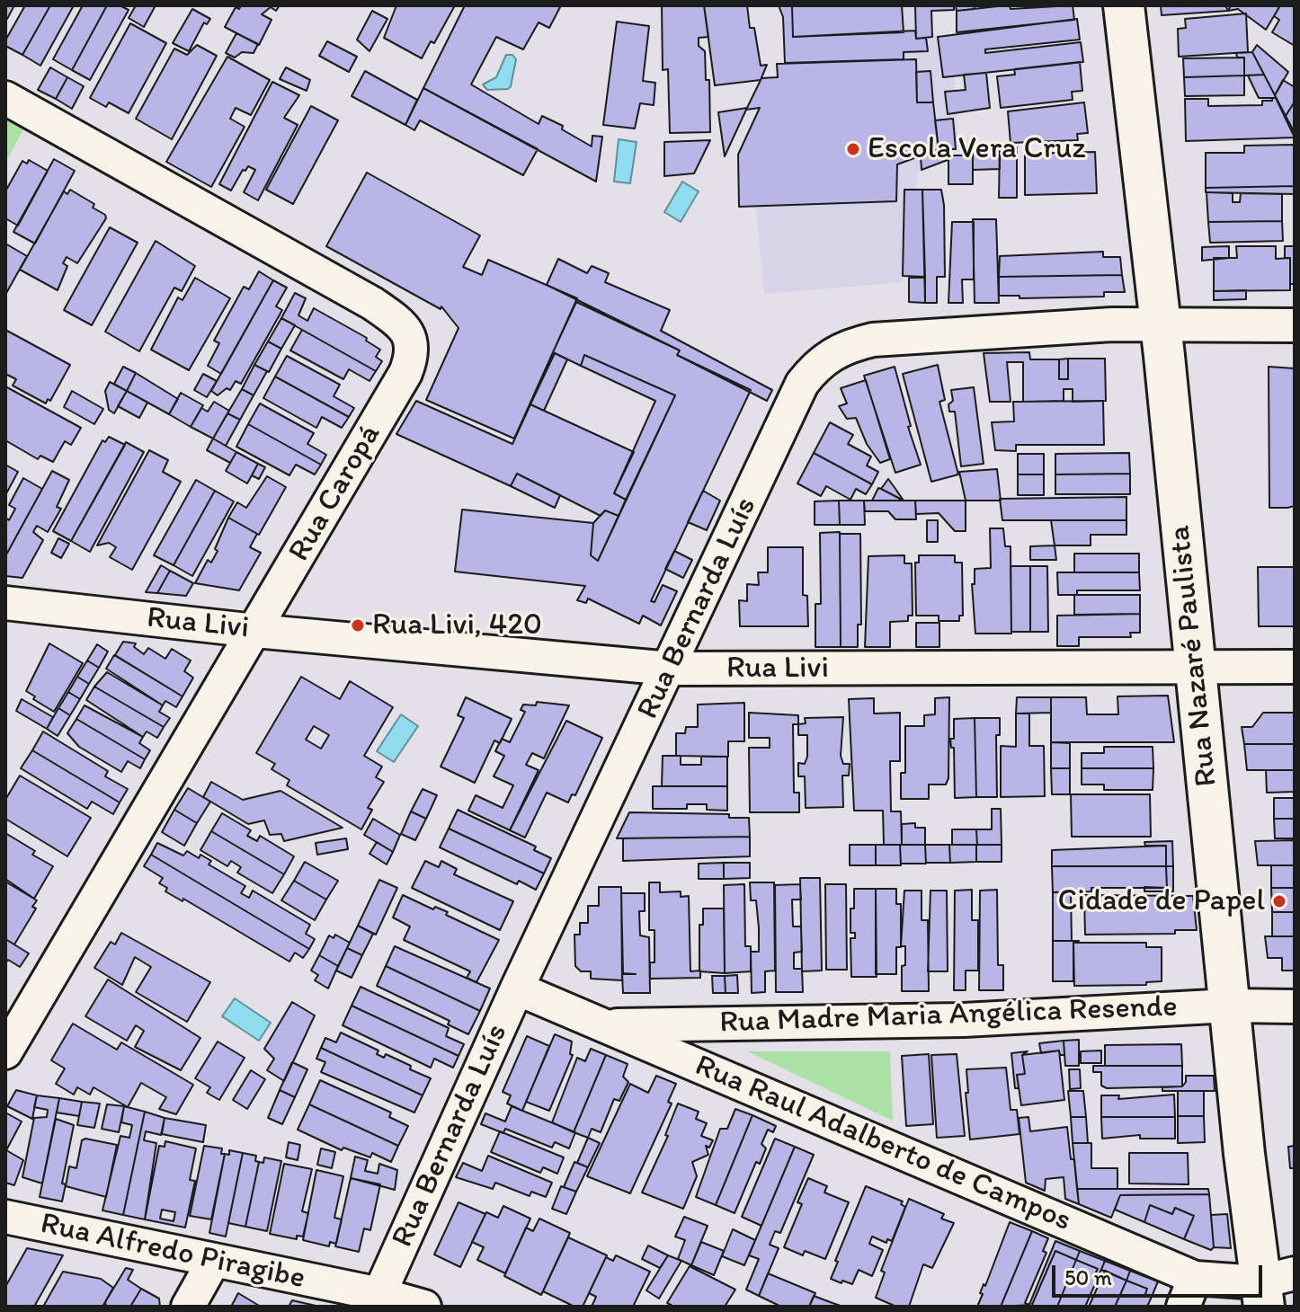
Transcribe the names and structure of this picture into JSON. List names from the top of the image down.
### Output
{
  "streets": {
    "street": [
      "Rua Caropá",
      "Rua Bernarda Luís",
      "Rua Livi",
      "Rua Nazaré Paulista",
      "Rua Madre Maria Angélica Resende",
      "Rua Raul Adalberto de Campos",
      "Rua Alfredo Piragibe"
    ]
  },
  "crossings": [
    ["Rua Caropá", "Rua Livi"],
    ["Rua Bernarda Luís", "Rua Livi"],
    ["Rua Bernarda Luís", "Rua Nazaré Paulista"],
    ["Rua Bernarda Luís", "Rua Raul Adalberto de Campos"],
    ["Rua Bernarda Luís", "Rua Alfredo Piragibe"],
    ["Rua Livi", "Rua Nazaré Paulista"],
    ["Rua Nazaré Paulista", "Rua Madre Maria Angélica Resende"],
    ["Rua Nazaré Paulista", "Rua Raul Adalberto de Campos"],
    ["Rua Madre Maria Angélica Resende", "Rua Raul Adalberto de Campos"]
  ],
  "places": ["Escola Vera Cruz", "Rua Livi, 420", "Cidade de Papel"],
  "scale_bar": "50 m"
}
